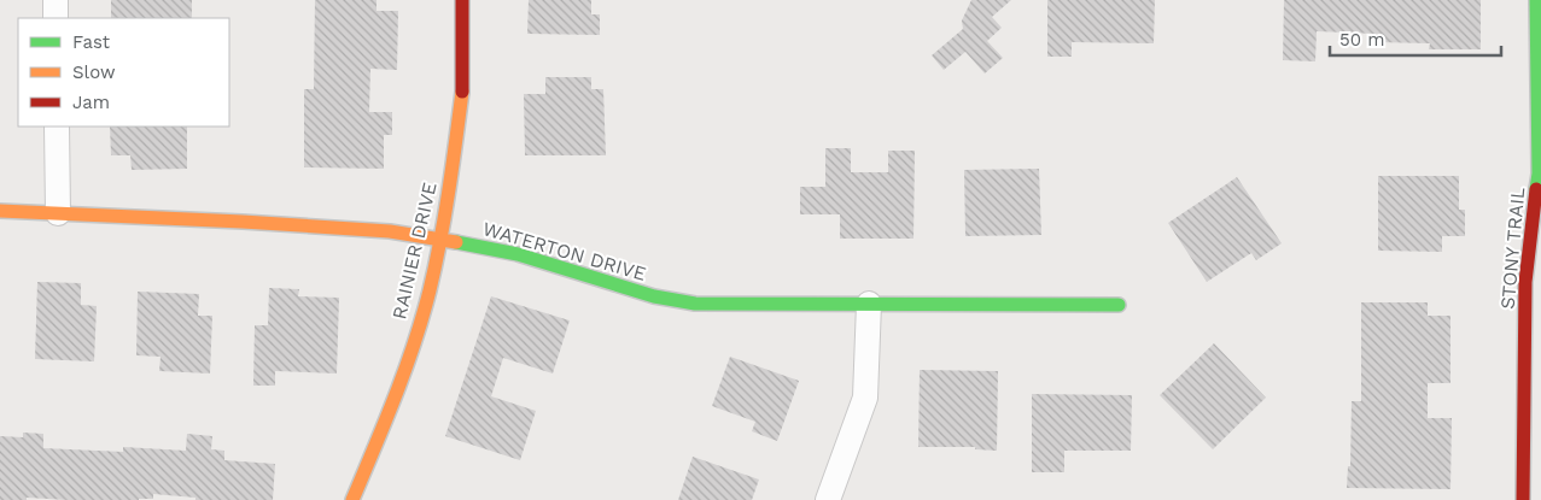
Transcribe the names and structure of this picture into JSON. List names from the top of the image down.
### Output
{
  "streets": {
    "street": ["STONY TRAIL", "RAINIER DRIVE", "WATERTON DRIVE"]
  },
  "crossings": [
    ["RAINIER DRIVE", "WATERTON DRIVE"]
  ],
  "legend": ["Fast", "Slow", "Jam"],
  "scale_bar": "50 m"
}
